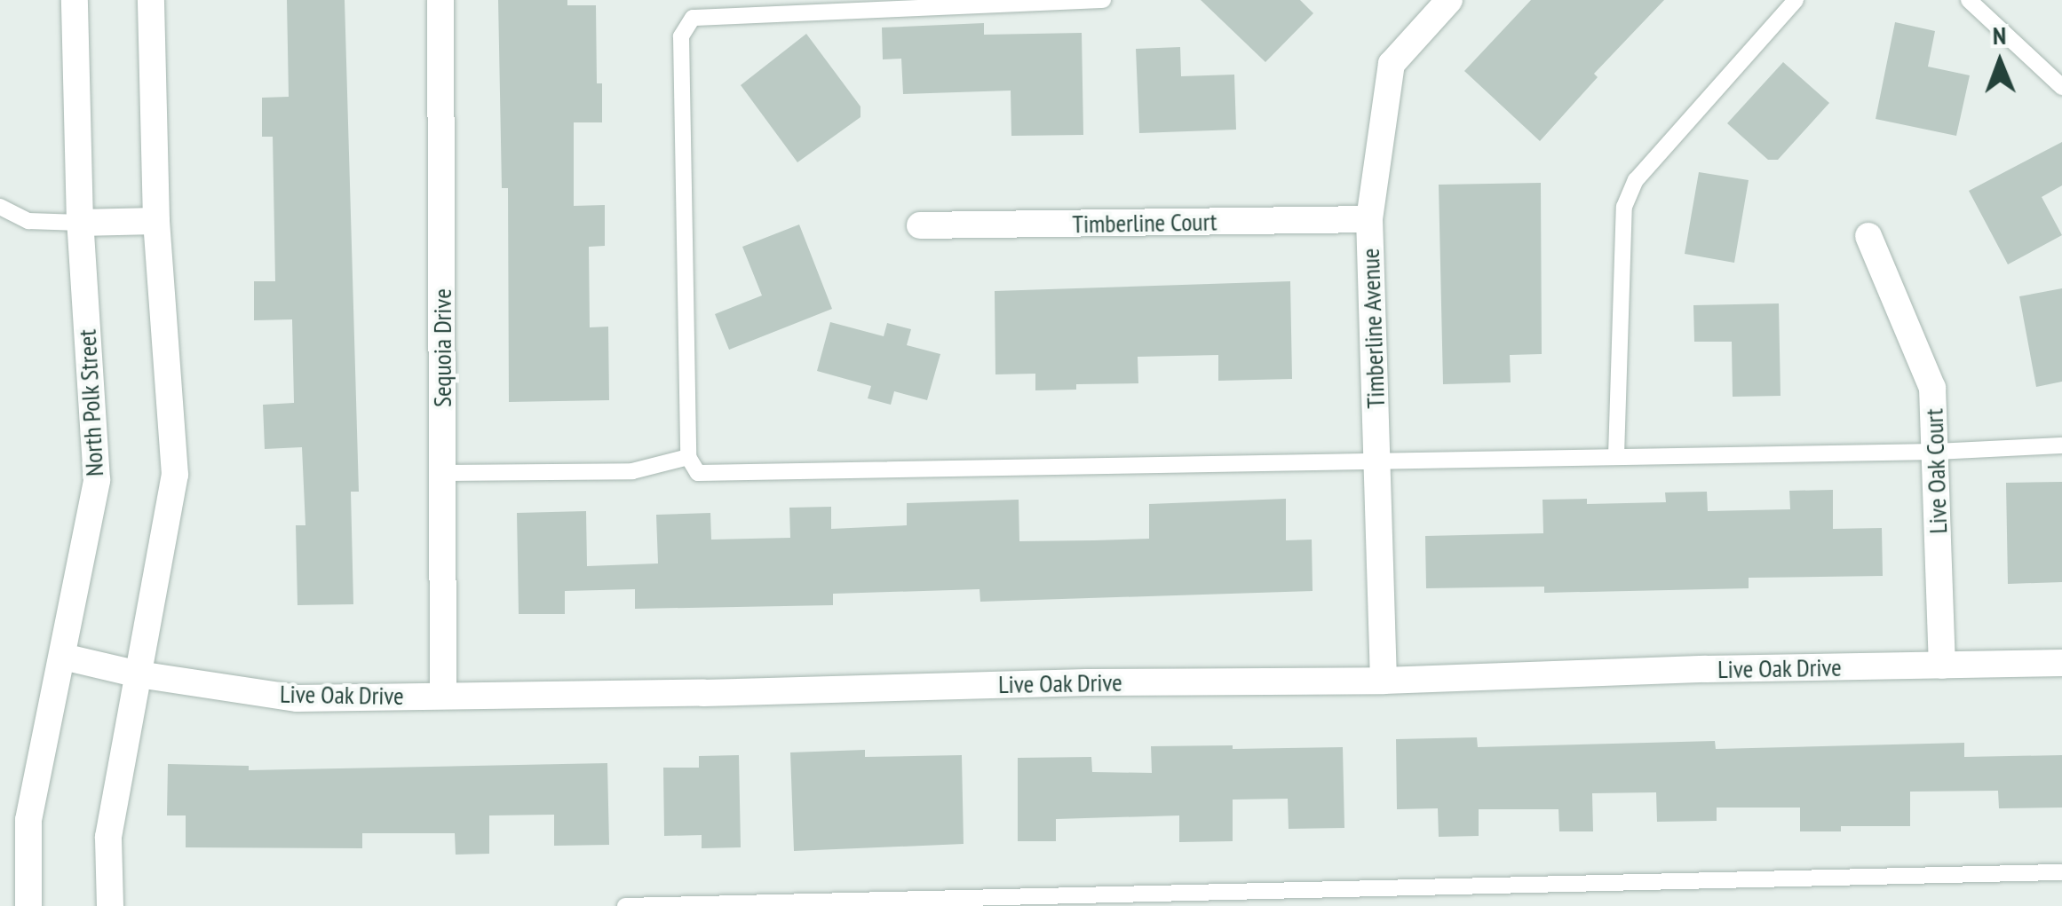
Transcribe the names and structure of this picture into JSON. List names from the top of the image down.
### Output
{
  "streets": {
    "street": [
      "Timberline Court",
      "Timberline Avenue",
      "Sequoia Drive",
      "North Polk Street",
      "Live Oak Court",
      "Live Oak Drive"
    ]
  },
  "crossings": [
    ["Timberline Court", "Timberline Avenue"],
    ["Timberline Avenue", "Live Oak Drive"],
    ["Sequoia Drive", "Live Oak Drive"],
    ["North Polk Street", "Live Oak Drive"],
    ["Live Oak Court", "Live Oak Drive"]
  ],
  "north": "top"
}
